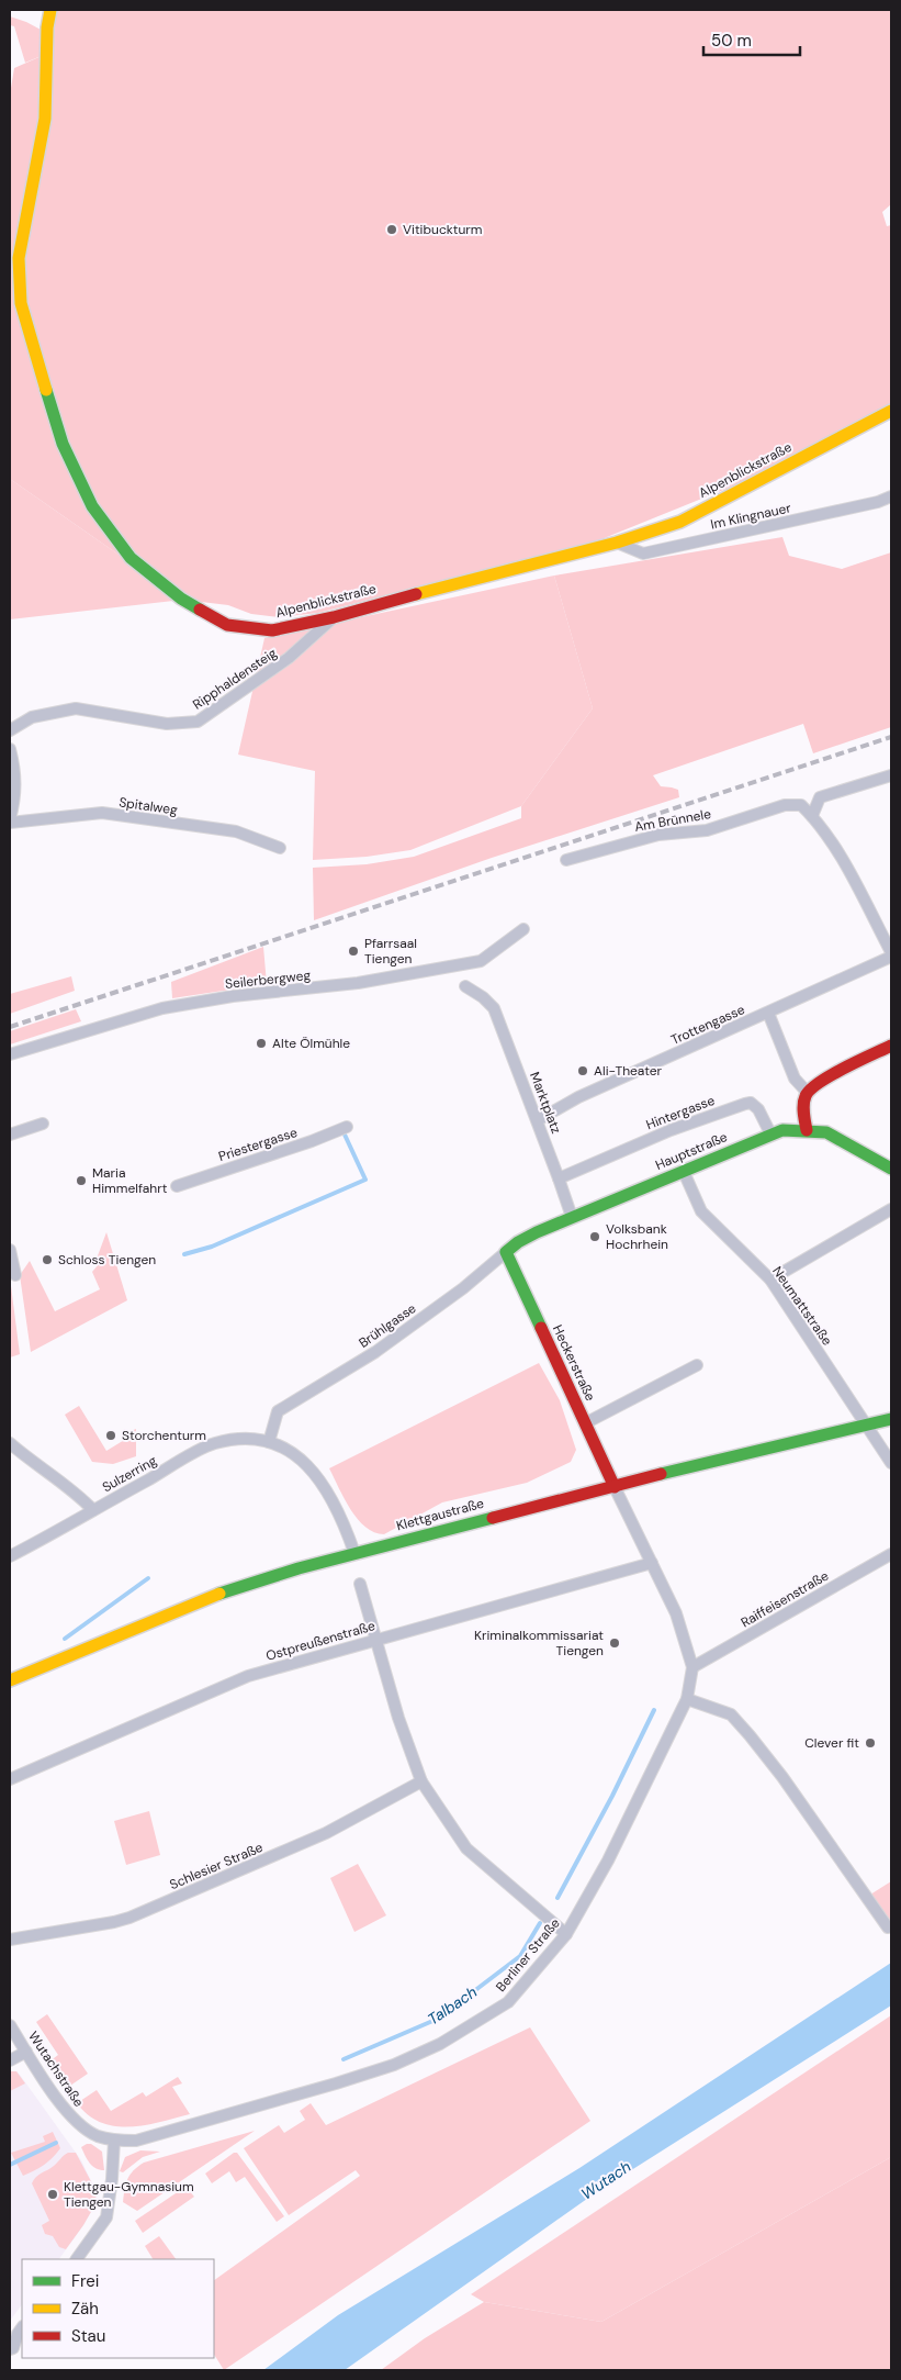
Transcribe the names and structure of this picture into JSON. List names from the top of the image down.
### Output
{
  "streets": {
    "street": [
      "Alpenblickstraße",
      "Im Klingnauer",
      "Ripphaldensteig",
      "Spitalweg",
      "Am Brünnele",
      "Seilerbergweg",
      "Trottengasse",
      "Marktplatz",
      "Hintergasse",
      "Priestergasse",
      "Hauptstraße",
      "Neumattstraße",
      "Brühlgasse",
      "Heckerstraße",
      "Sulzerring",
      "Klettgaustraße",
      "Raiffeisenstraße",
      "Ostpreußenstraße",
      "Schlesier Straße",
      "Berliner Straße",
      "Wutachstraße"
    ]
  },
  "crossings": [
    ["Alpenblickstraße", "Im Klingnauer"],
    ["Alpenblickstraße", "Ripphaldensteig"],
    ["Trottengasse", "Marktplatz"],
    ["Marktplatz", "Hintergasse"],
    ["Marktplatz", "Hauptstraße"],
    ["Hintergasse", "Hauptstraße"],
    ["Hauptstraße", "Neumattstraße"],
    ["Hauptstraße", "Brühlgasse"],
    ["Hauptstraße", "Heckerstraße"],
    ["Neumattstraße", "Klettgaustraße"],
    ["Brühlgasse", "Heckerstraße"],
    ["Brühlgasse", "Sulzerring"],
    ["Heckerstraße", "Klettgaustraße"],
    ["Heckerstraße", "Berliner Straße"],
    ["Klettgaustraße", "Berliner Straße"],
    ["Raiffeisenstraße", "Berliner Straße"],
    ["Ostpreußenstraße", "Berliner Straße"],
    ["Berliner Straße", "Wutachstraße"]
  ],
  "water": ["Talbach", "Wutach"],
  "places": [
    "Vitibuckturm",
    "Pfarrsaal Tiengen",
    "Alte Ölmühle",
    "Ali-Theater",
    "Maria Himmelfahrt",
    "Volksbank Hochrhein",
    "Schloss Tiengen",
    "Storchenturm",
    "Kriminalkommissariat Tiengen",
    "Clever fit",
    "Klettgau-Gymnasium Tiengen"
  ],
  "legend": ["Frei", "Zäh", "Stau"],
  "scale_bar": "50 m"
}
